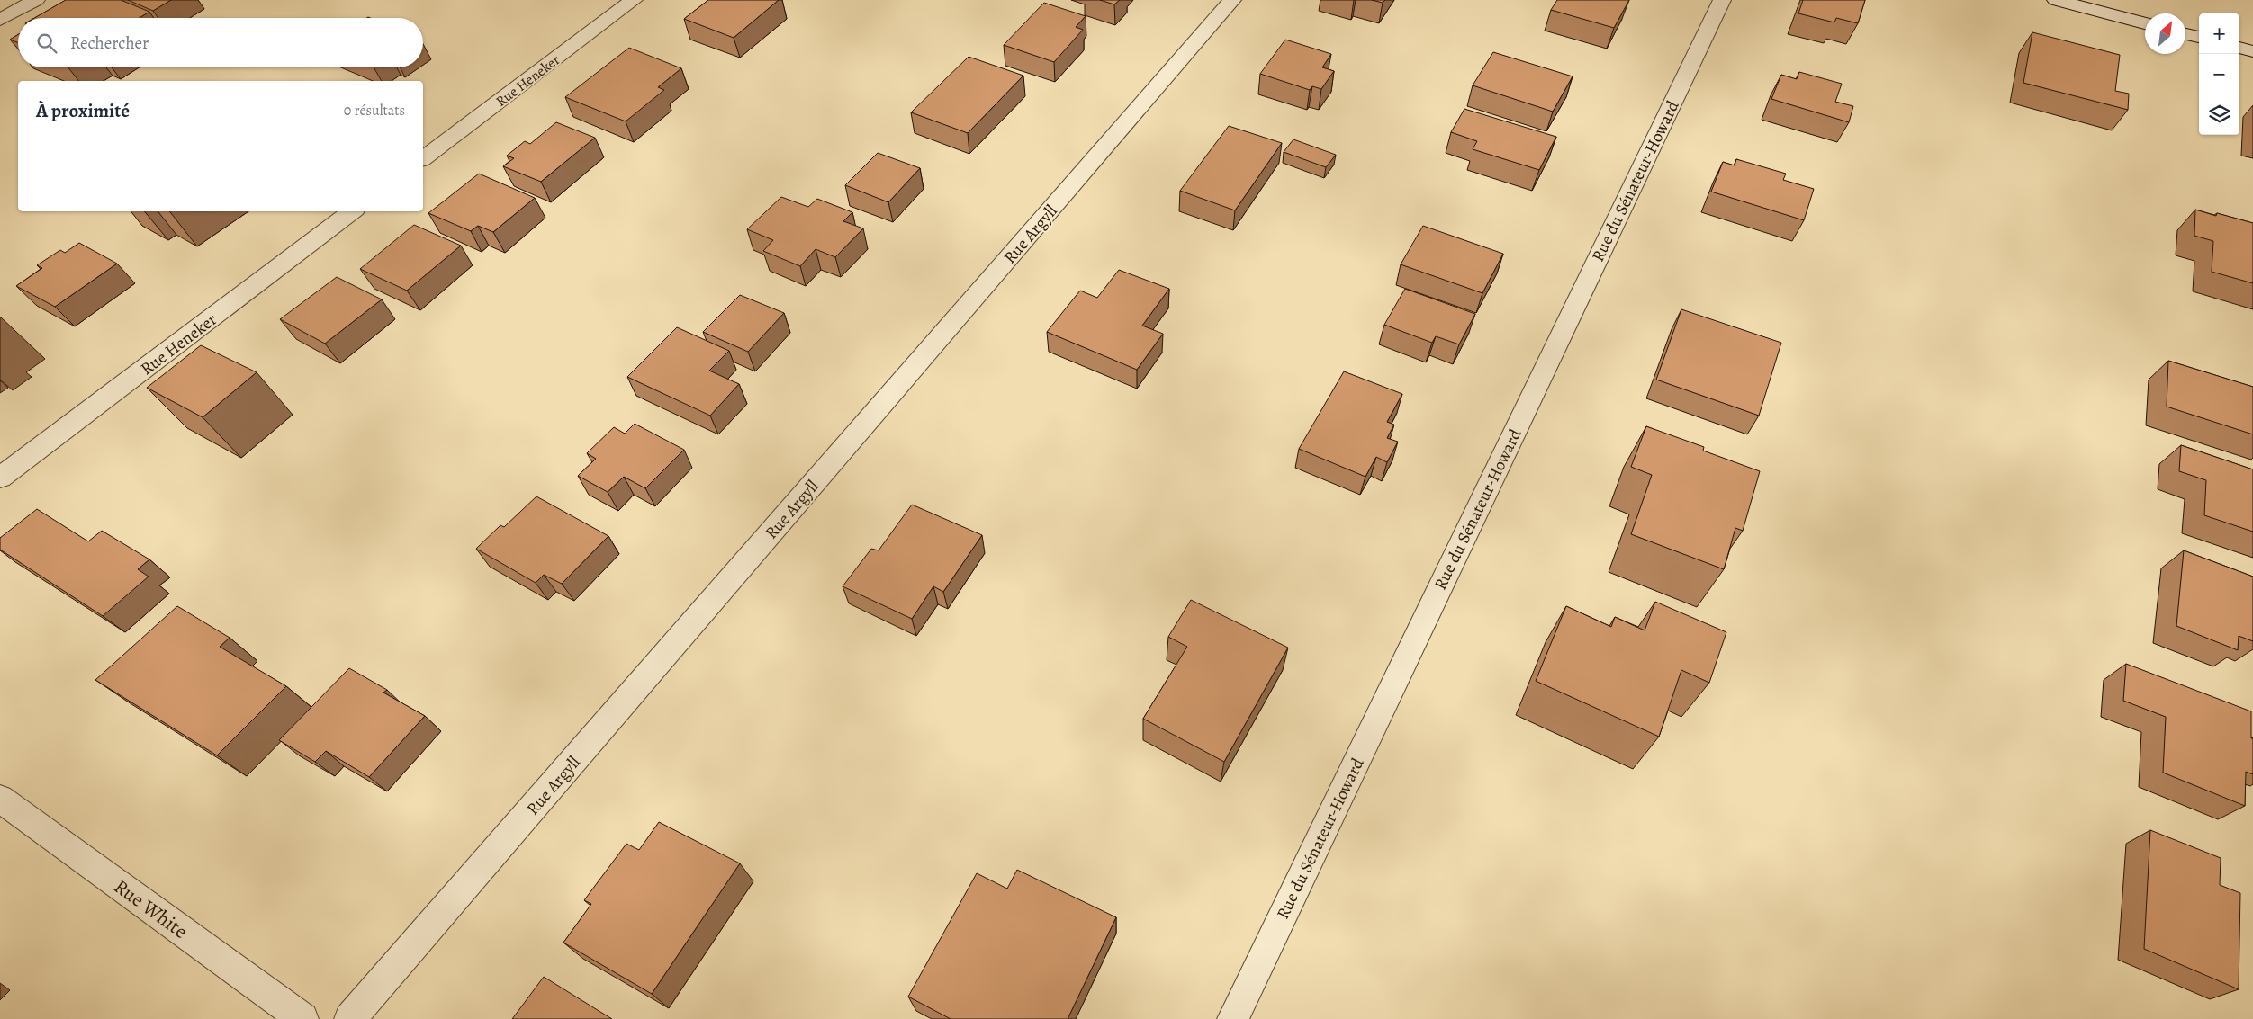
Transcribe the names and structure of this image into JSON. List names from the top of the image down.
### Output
{
  "streets": {
    "street": [
      "Rue Heneker",
      "Rue du Sénateur-Howard",
      "Rue Argyll",
      "Rue White"
    ]
  },
  "north": "top right",
  "page": {
    "map_buttons": ["+", "−"],
    "search": "Rechercher",
    "heading": ["À proximité", "0 résultats"]
  }
}
